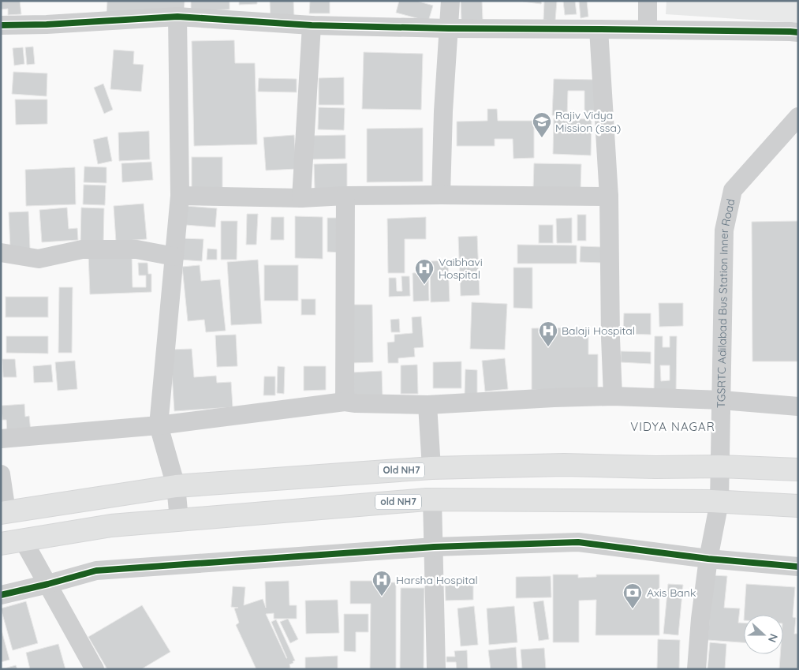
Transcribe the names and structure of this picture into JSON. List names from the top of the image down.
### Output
{
  "streets": {
    "main road": ["Old NH7", "old NH7"],
    "street": ["TGSRTC Adilabad Bus Station Inner Road"]
  },
  "crossings": [
    ["TGSRTC Adilabad Bus Station Inner Road", "Old NH7"],
    ["TGSRTC Adilabad Bus Station Inner Road", "old NH7"]
  ],
  "districts": ["VIDYA NAGAR"],
  "places": {
    "school or university": ["Rajiv Vidya Mission (ssa)"],
    "hospital": ["Vaibhavi Hospital", "Balaji Hospital", "Harsha Hospital"],
    "bank": ["Axis Bank"]
  },
  "north": "right"
}
